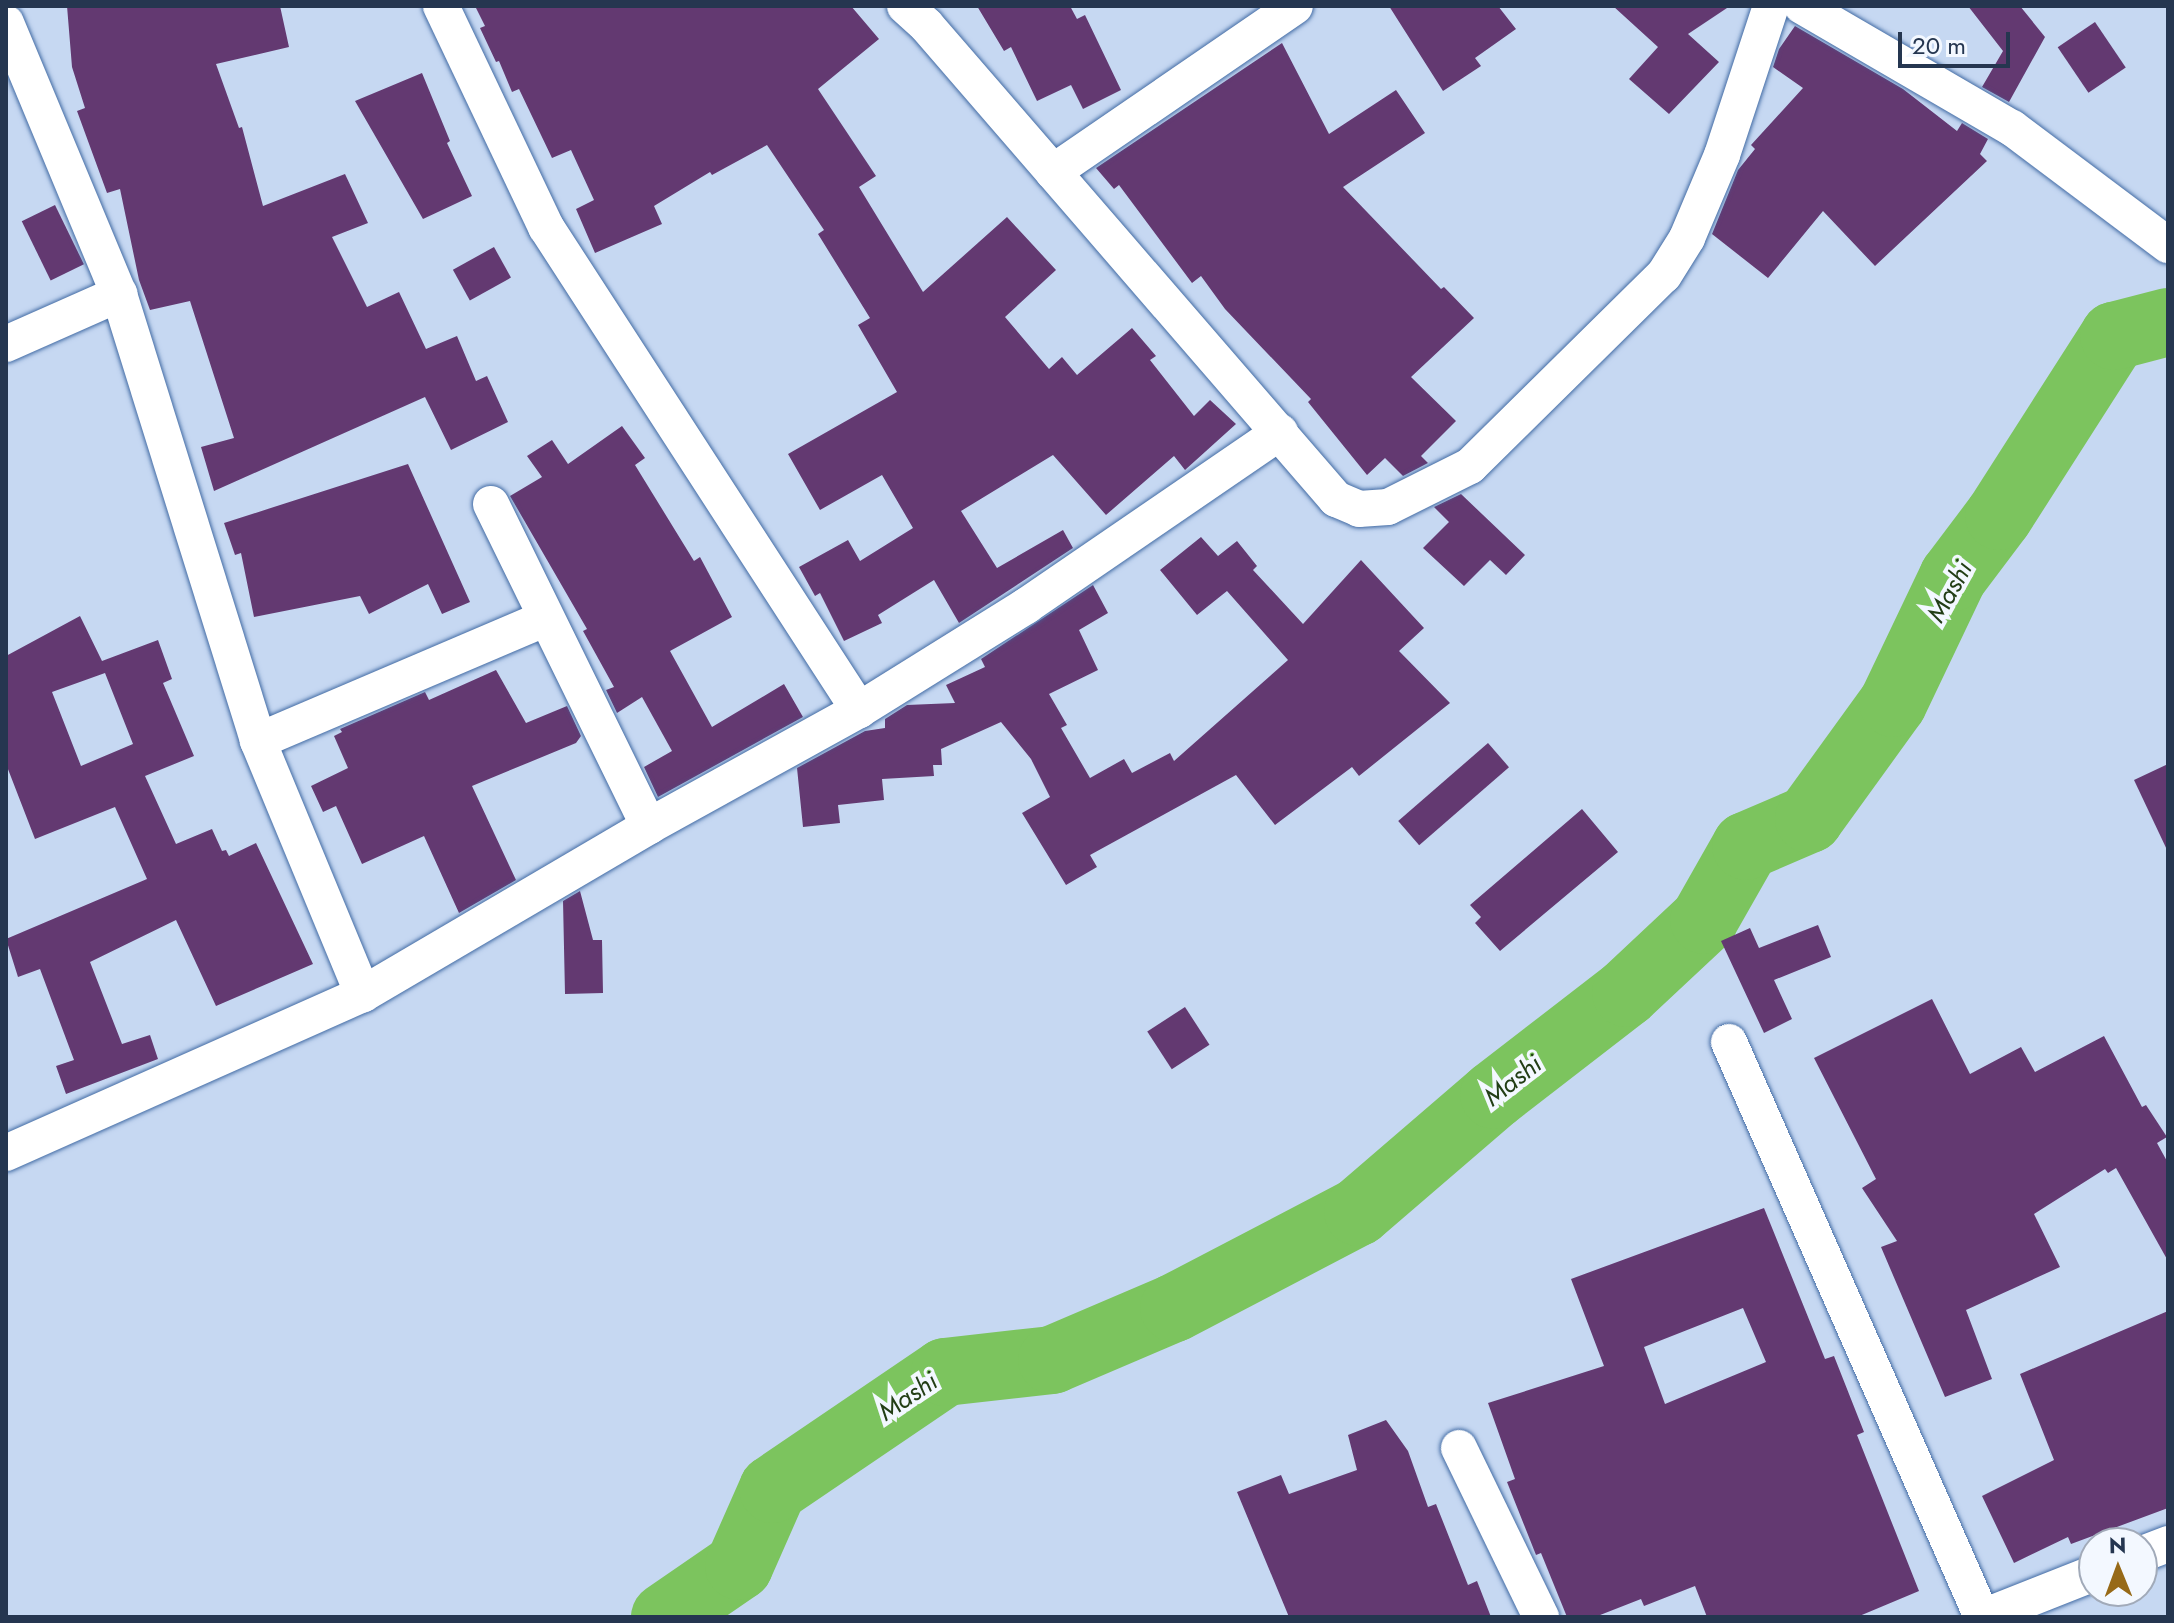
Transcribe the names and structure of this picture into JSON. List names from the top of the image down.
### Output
{
  "water": ["Mashi"],
  "scale_bar": "20 m",
  "north": "top"
}
